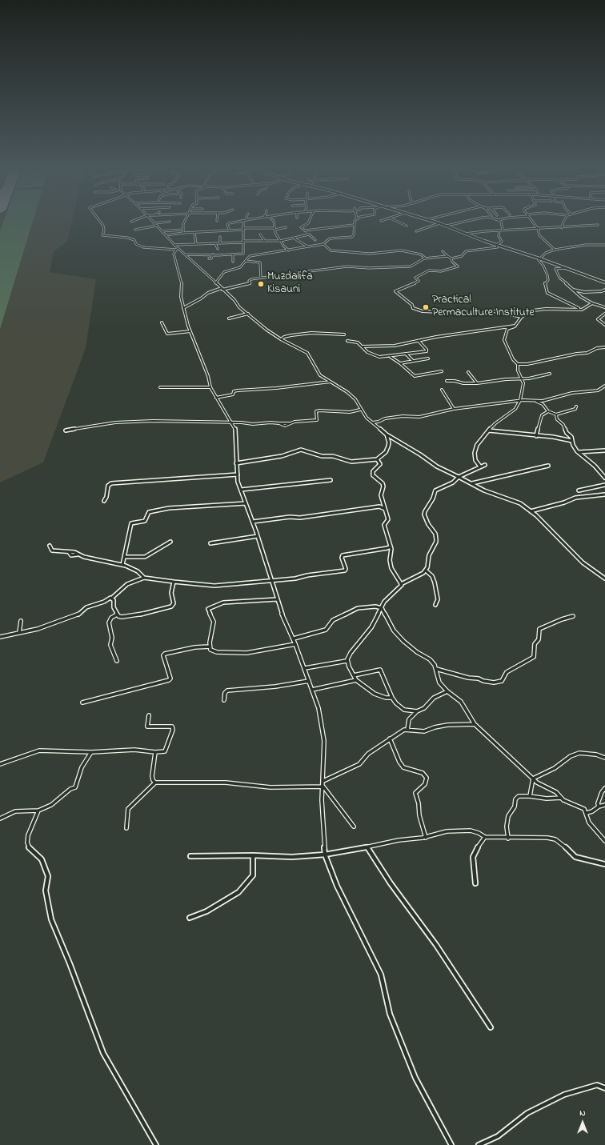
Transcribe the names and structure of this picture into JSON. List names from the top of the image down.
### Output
{
  "places": ["Muzdalifa Kisauni", "Practical Permaculture Institute"],
  "north": "top"
}
